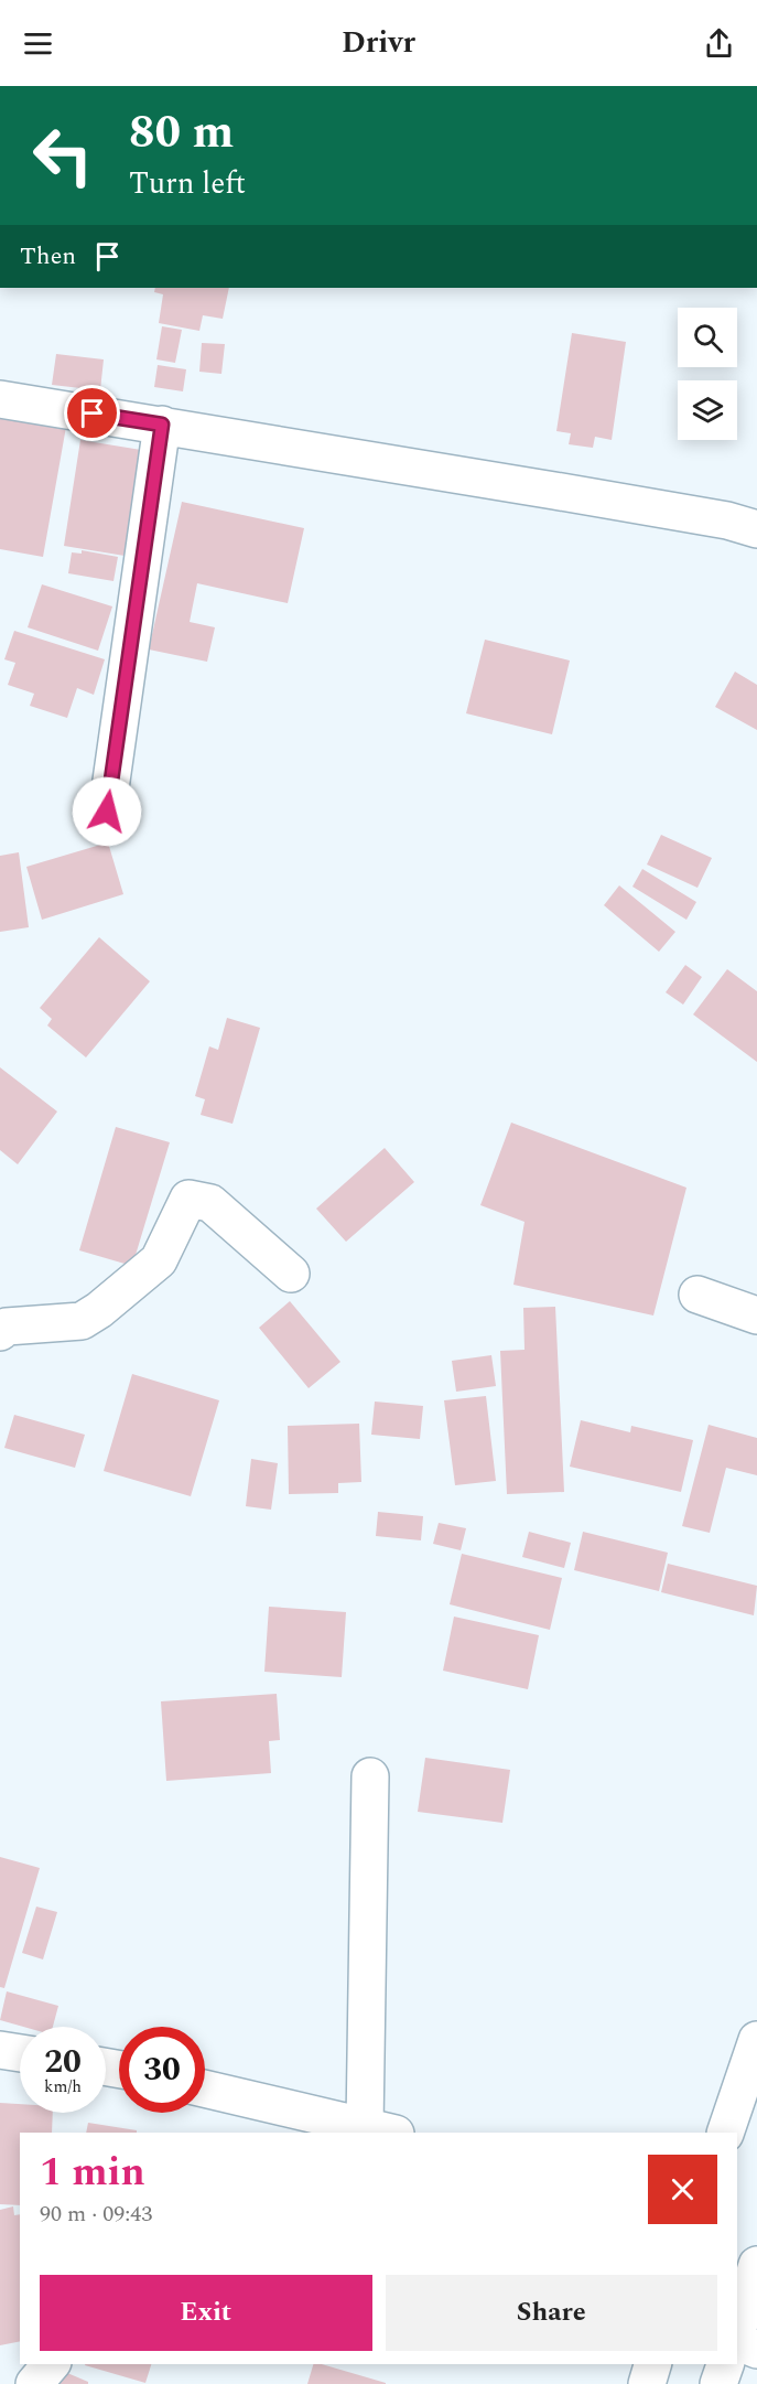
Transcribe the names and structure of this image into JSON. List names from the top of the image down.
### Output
{
  "page": {
    "header": "Drivr",
    "turn": ["80 m", "Turn left"],
    "then": "Then",
    "speed": "20 km/h",
    "limit": "30",
    "heading": ["1 min", "90 m · 09:43"],
    "buttons": ["Exit", "Share"]
  }
}
